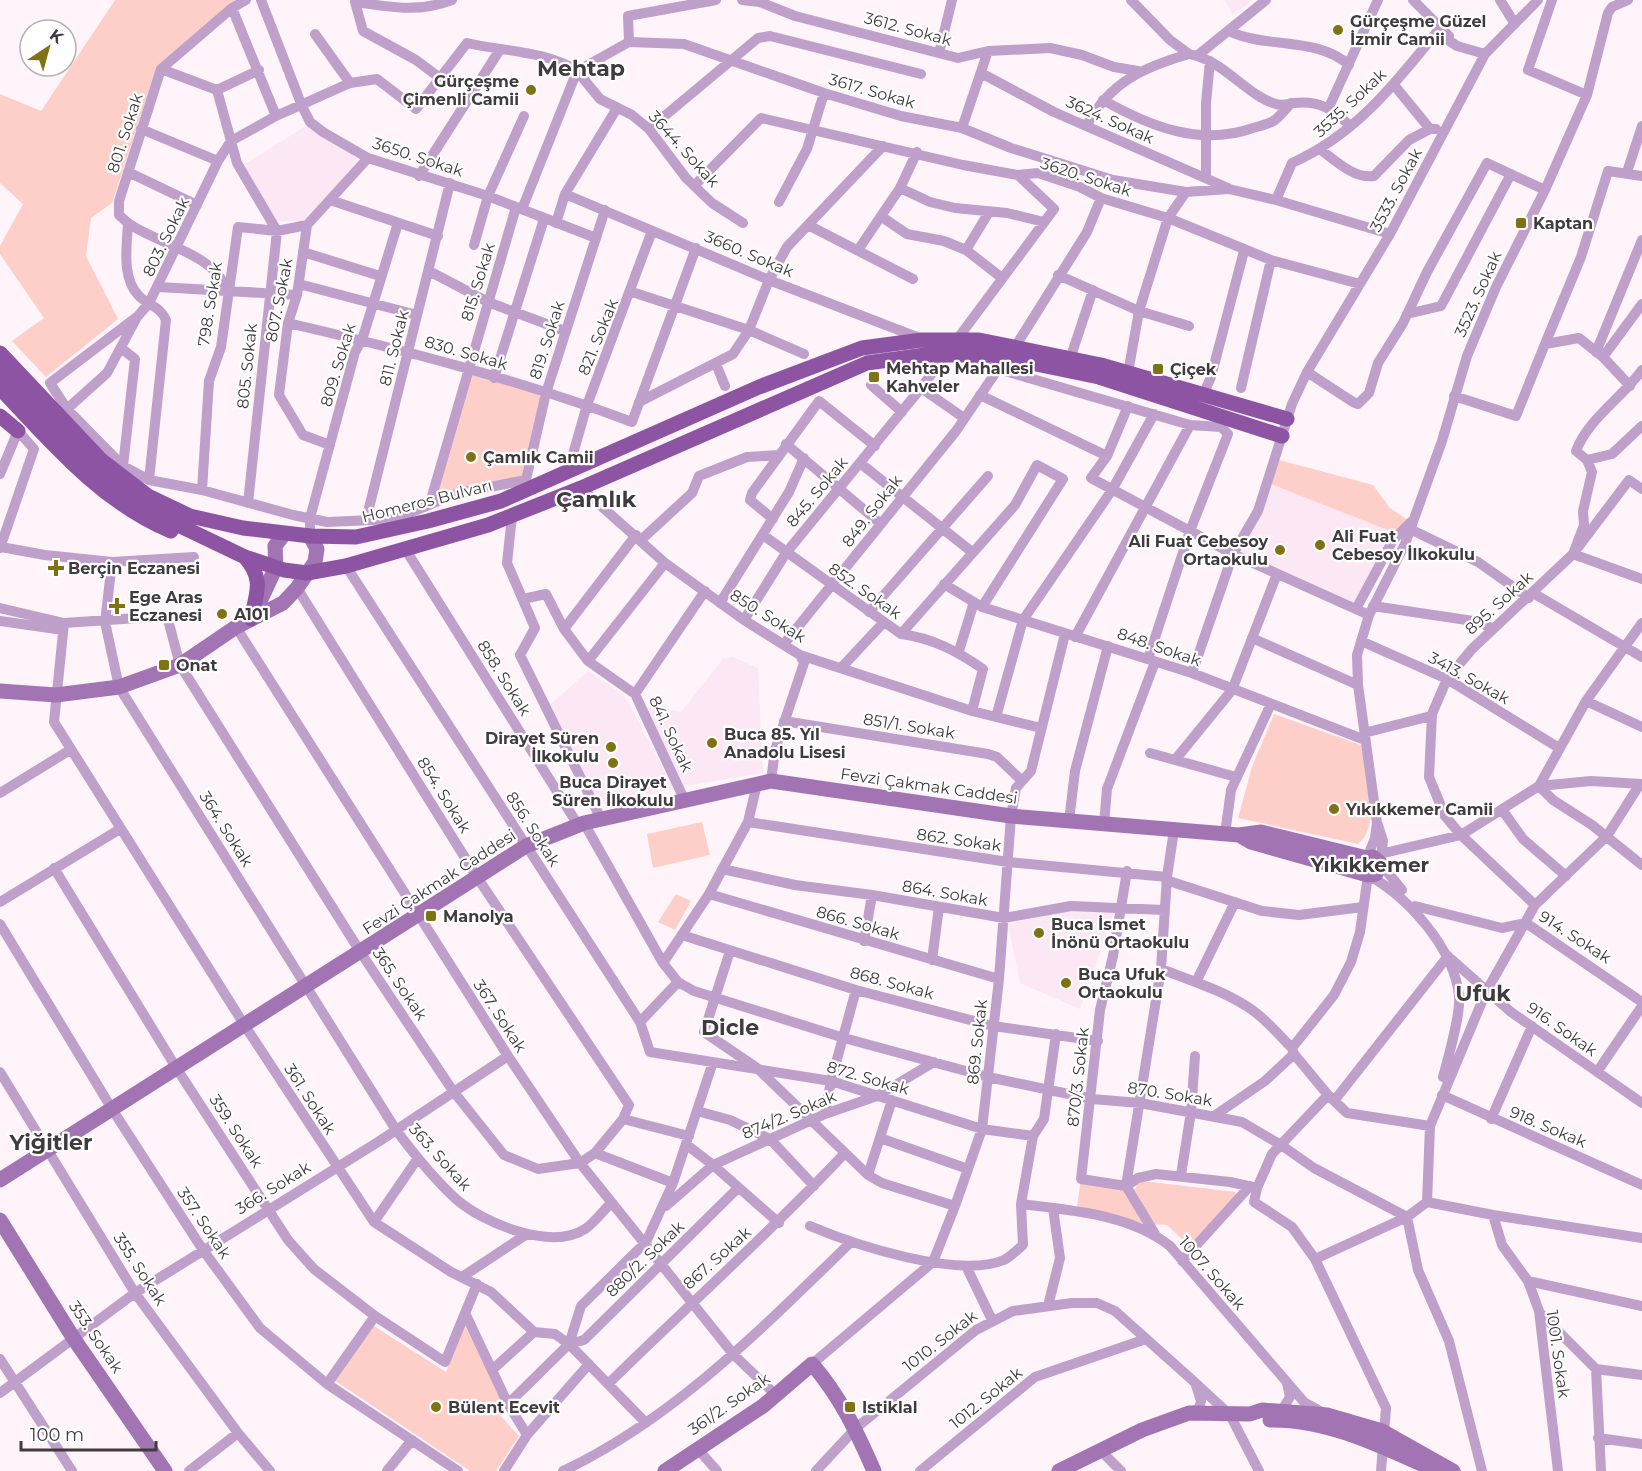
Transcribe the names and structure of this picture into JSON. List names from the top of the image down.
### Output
{
  "streets": {
    "main road": [
      "Homeros Bulvarı",
      "Fevzi Çakmak Caddesi",
      "353. Sokak",
      "361/2. Sokak"
    ],
    "street": [
      "3612. Sokak",
      "3617. Sokak",
      "3535. Sokak",
      "3624. Sokak",
      "801. Sokak",
      "3644. Sokak",
      "3650. Sokak",
      "3620. Sokak",
      "3533. Sokak",
      "803. Sokak",
      "3660. Sokak",
      "815. Sokak",
      "3523. Sokak",
      "807. Sokak",
      "798. Sokak",
      "821. Sokak",
      "819. Sokak",
      "811. Sokak",
      "830. Sokak",
      "809. Sokak",
      "805. Sokak",
      "845. Sokak",
      "849. Sokak",
      "852. Sokak",
      "895. Sokak",
      "850. Sokak",
      "848. Sokak",
      "858. Sokak",
      "3413. Sokak",
      "851/1. Sokak",
      "841. Sokak",
      "854. Sokak",
      "364. Sokak",
      "856. Sokak",
      "862. Sokak",
      "864. Sokak",
      "866. Sokak",
      "914. Sokak",
      "868. Sokak",
      "365. Sokak",
      "367. Sokak",
      "916. Sokak",
      "869. Sokak",
      "870/3. Sokak",
      "872. Sokak",
      "870. Sokak",
      "361. Sokak",
      "874/2. Sokak",
      "918. Sokak",
      "359. Sokak",
      "363. Sokak",
      "366. Sokak",
      "357. Sokak",
      "867. Sokak",
      "880/2. Sokak",
      "355. Sokak",
      "1007. Sokak",
      "1010. Sokak",
      "1001. Sokak",
      "1012. Sokak"
    ]
  },
  "crossings": [
    ["3617. Sokak", "3535. Sokak"],
    ["3617. Sokak", "3624. Sokak"],
    ["3617. Sokak", "3533. Sokak"],
    ["801. Sokak", "803. Sokak"],
    ["3644. Sokak", "3620. Sokak"],
    ["3644. Sokak", "815. Sokak"],
    ["3650. Sokak", "803. Sokak"],
    ["3650. Sokak", "815. Sokak"],
    ["3650. Sokak", "819. Sokak"],
    ["3650. Sokak", "811. Sokak"],
    ["3620. Sokak", "3533. Sokak"],
    ["3533. Sokak", "Homeros Bulvarı"],
    ["3533. Sokak", "848. Sokak"],
    ["3660. Sokak", "821. Sokak"],
    ["3660. Sokak", "819. Sokak"],
    ["3660. Sokak", "Homeros Bulvarı"],
    ["815. Sokak", "830. Sokak"],
    ["3523. Sokak", "848. Sokak"],
    ["3523. Sokak", "3413. Sokak"],
    ["3523. Sokak", "Fevzi Çakmak Caddesi"],
    ["3523. Sokak", "916. Sokak"],
    ["807. Sokak", "798. Sokak"],
    ["807. Sokak", "830. Sokak"],
    ["807. Sokak", "809. Sokak"],
    ["798. Sokak", "805. Sokak"],
    ["821. Sokak", "830. Sokak"],
    ["819. Sokak", "830. Sokak"],
    ["811. Sokak", "830. Sokak"],
    ["830. Sokak", "809. Sokak"],
    ["809. Sokak", "Homeros Bulvarı"],
    ["845. Sokak", "Homeros Bulvarı"],
    ["845. Sokak", "852. Sokak"],
    ["845. Sokak", "850. Sokak"],
    ["849. Sokak", "852. Sokak"],
    ["849. Sokak", "850. Sokak"],
    ["852. Sokak", "850. Sokak"],
    ["895. Sokak", "3413. Sokak"],
    ["850. Sokak", "841. Sokak"],
    ["850. Sokak", "869. Sokak"],
    ["848. Sokak", "869. Sokak"],
    ["858. Sokak", "Fevzi Çakmak Caddesi"],
    ["858. Sokak", "870. Sokak"],
    ["851/1. Sokak", "869. Sokak"],
    ["841. Sokak", "Fevzi Çakmak Caddesi"],
    ["Fevzi Çakmak Caddesi", "854. Sokak"],
    ["Fevzi Çakmak Caddesi", "364. Sokak"],
    ["Fevzi Çakmak Caddesi", "856. Sokak"],
    ["Fevzi Çakmak Caddesi", "365. Sokak"],
    ["Fevzi Çakmak Caddesi", "367. Sokak"],
    ["Fevzi Çakmak Caddesi", "916. Sokak"],
    ["Fevzi Çakmak Caddesi", "869. Sokak"],
    ["Fevzi Çakmak Caddesi", "361. Sokak"],
    ["Fevzi Çakmak Caddesi", "359. Sokak"],
    ["Fevzi Çakmak Caddesi", "363. Sokak"],
    ["Fevzi Çakmak Caddesi", "357. Sokak"],
    ["Fevzi Çakmak Caddesi", "355. Sokak"],
    ["364. Sokak", "365. Sokak"],
    ["364. Sokak", "363. Sokak"],
    ["862. Sokak", "869. Sokak"],
    ["862. Sokak", "870/3. Sokak"],
    ["864. Sokak", "869. Sokak"],
    ["864. Sokak", "870/3. Sokak"],
    ["866. Sokak", "869. Sokak"],
    ["914. Sokak", "916. Sokak"],
    ["868. Sokak", "869. Sokak"],
    ["868. Sokak", "870/3. Sokak"],
    ["365. Sokak", "367. Sokak"],
    ["365. Sokak", "366. Sokak"],
    ["367. Sokak", "363. Sokak"],
    ["367. Sokak", "366. Sokak"],
    ["367. Sokak", "867. Sokak"],
    ["367. Sokak", "880/2. Sokak"],
    ["367. Sokak", "361/2. Sokak"],
    ["869. Sokak", "872. Sokak"],
    ["869. Sokak", "870. Sokak"],
    ["870/3. Sokak", "870. Sokak"],
    ["872. Sokak", "870. Sokak"],
    ["872. Sokak", "874/2. Sokak"],
    ["870. Sokak", "874/2. Sokak"],
    ["361. Sokak", "366. Sokak"],
    ["361. Sokak", "867. Sokak"],
    ["361. Sokak", "880/2. Sokak"],
    ["359. Sokak", "366. Sokak"],
    ["363. Sokak", "366. Sokak"],
    ["366. Sokak", "357. Sokak"],
    ["366. Sokak", "355. Sokak"],
    ["366. Sokak", "353. Sokak"],
    ["1010. Sokak", "1012. Sokak"]
  ],
  "districts": [
    "Mehtap",
    "Çamlık",
    "Yıkıkkemer",
    "Ufuk",
    "Dicle",
    "Yiğitler"
  ],
  "places": {
    "other": [
      "Gürçeşme Güzel İzmir Camii",
      "Gürçeşme Çimenli Camii",
      "Çamlık Camii",
      "Ali Fuat Cebesoy İlkokulu",
      "Ali Fuat Cebesoy Ortaokulu",
      "A101",
      "Buca 85. Yıl Anadolu Lisesi",
      "Dirayet Süren İlkokulu",
      "Buca Dirayet Süren İlkokulu",
      "Yıkıkkemer Camii",
      "Buca İsmet İnönü Ortaokulu",
      "Buca Ufuk Ortaokulu",
      "Bülent Ecevit"
    ],
    "transit": [
      "Kaptan",
      "Çiçek",
      "Mehtap Mahallesi Kahveler",
      "Onat",
      "Manolya",
      "Istiklal"
    ],
    "health": ["Berçin Eczanesi", "Ege Aras Eczanesi"]
  },
  "scale_bar": "100 m",
  "north": "top right"
}
